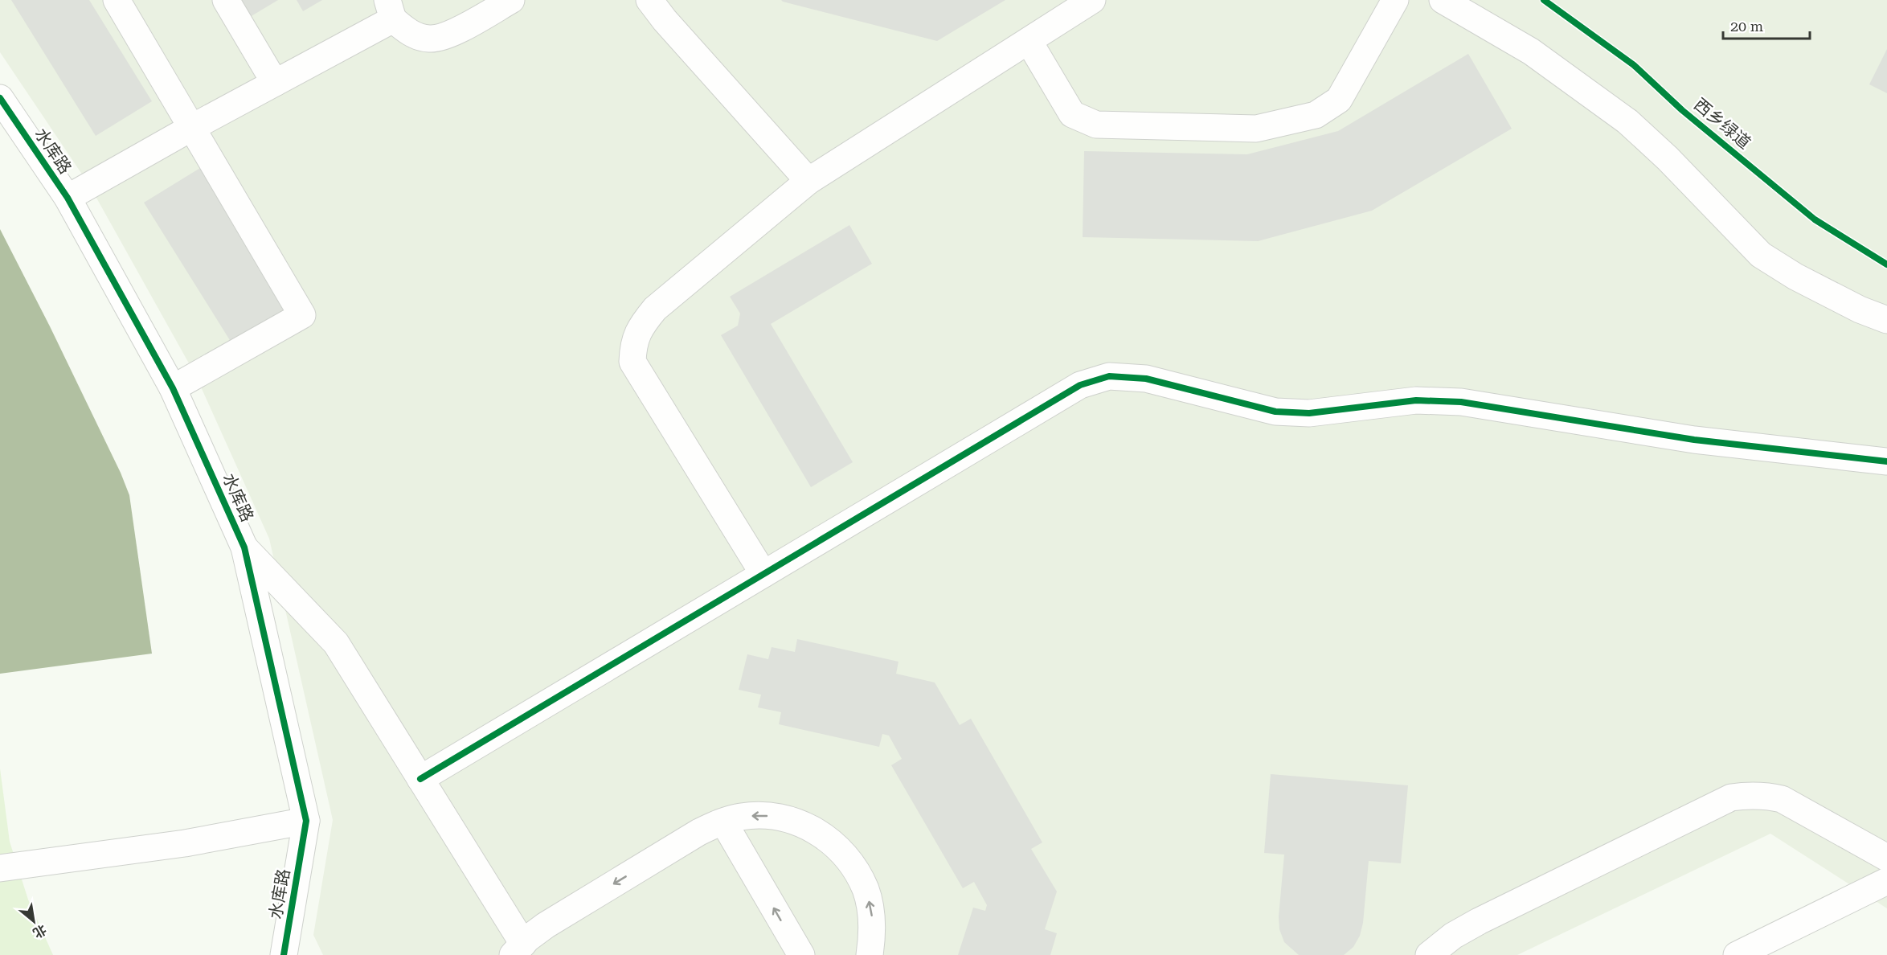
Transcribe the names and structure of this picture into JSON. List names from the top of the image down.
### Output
{
  "streets": {
    "street": ["水库路"],
    "cycle path": ["西乡绿道"]
  },
  "scale_bar": "20 m",
  "north": "bottom right"
}
